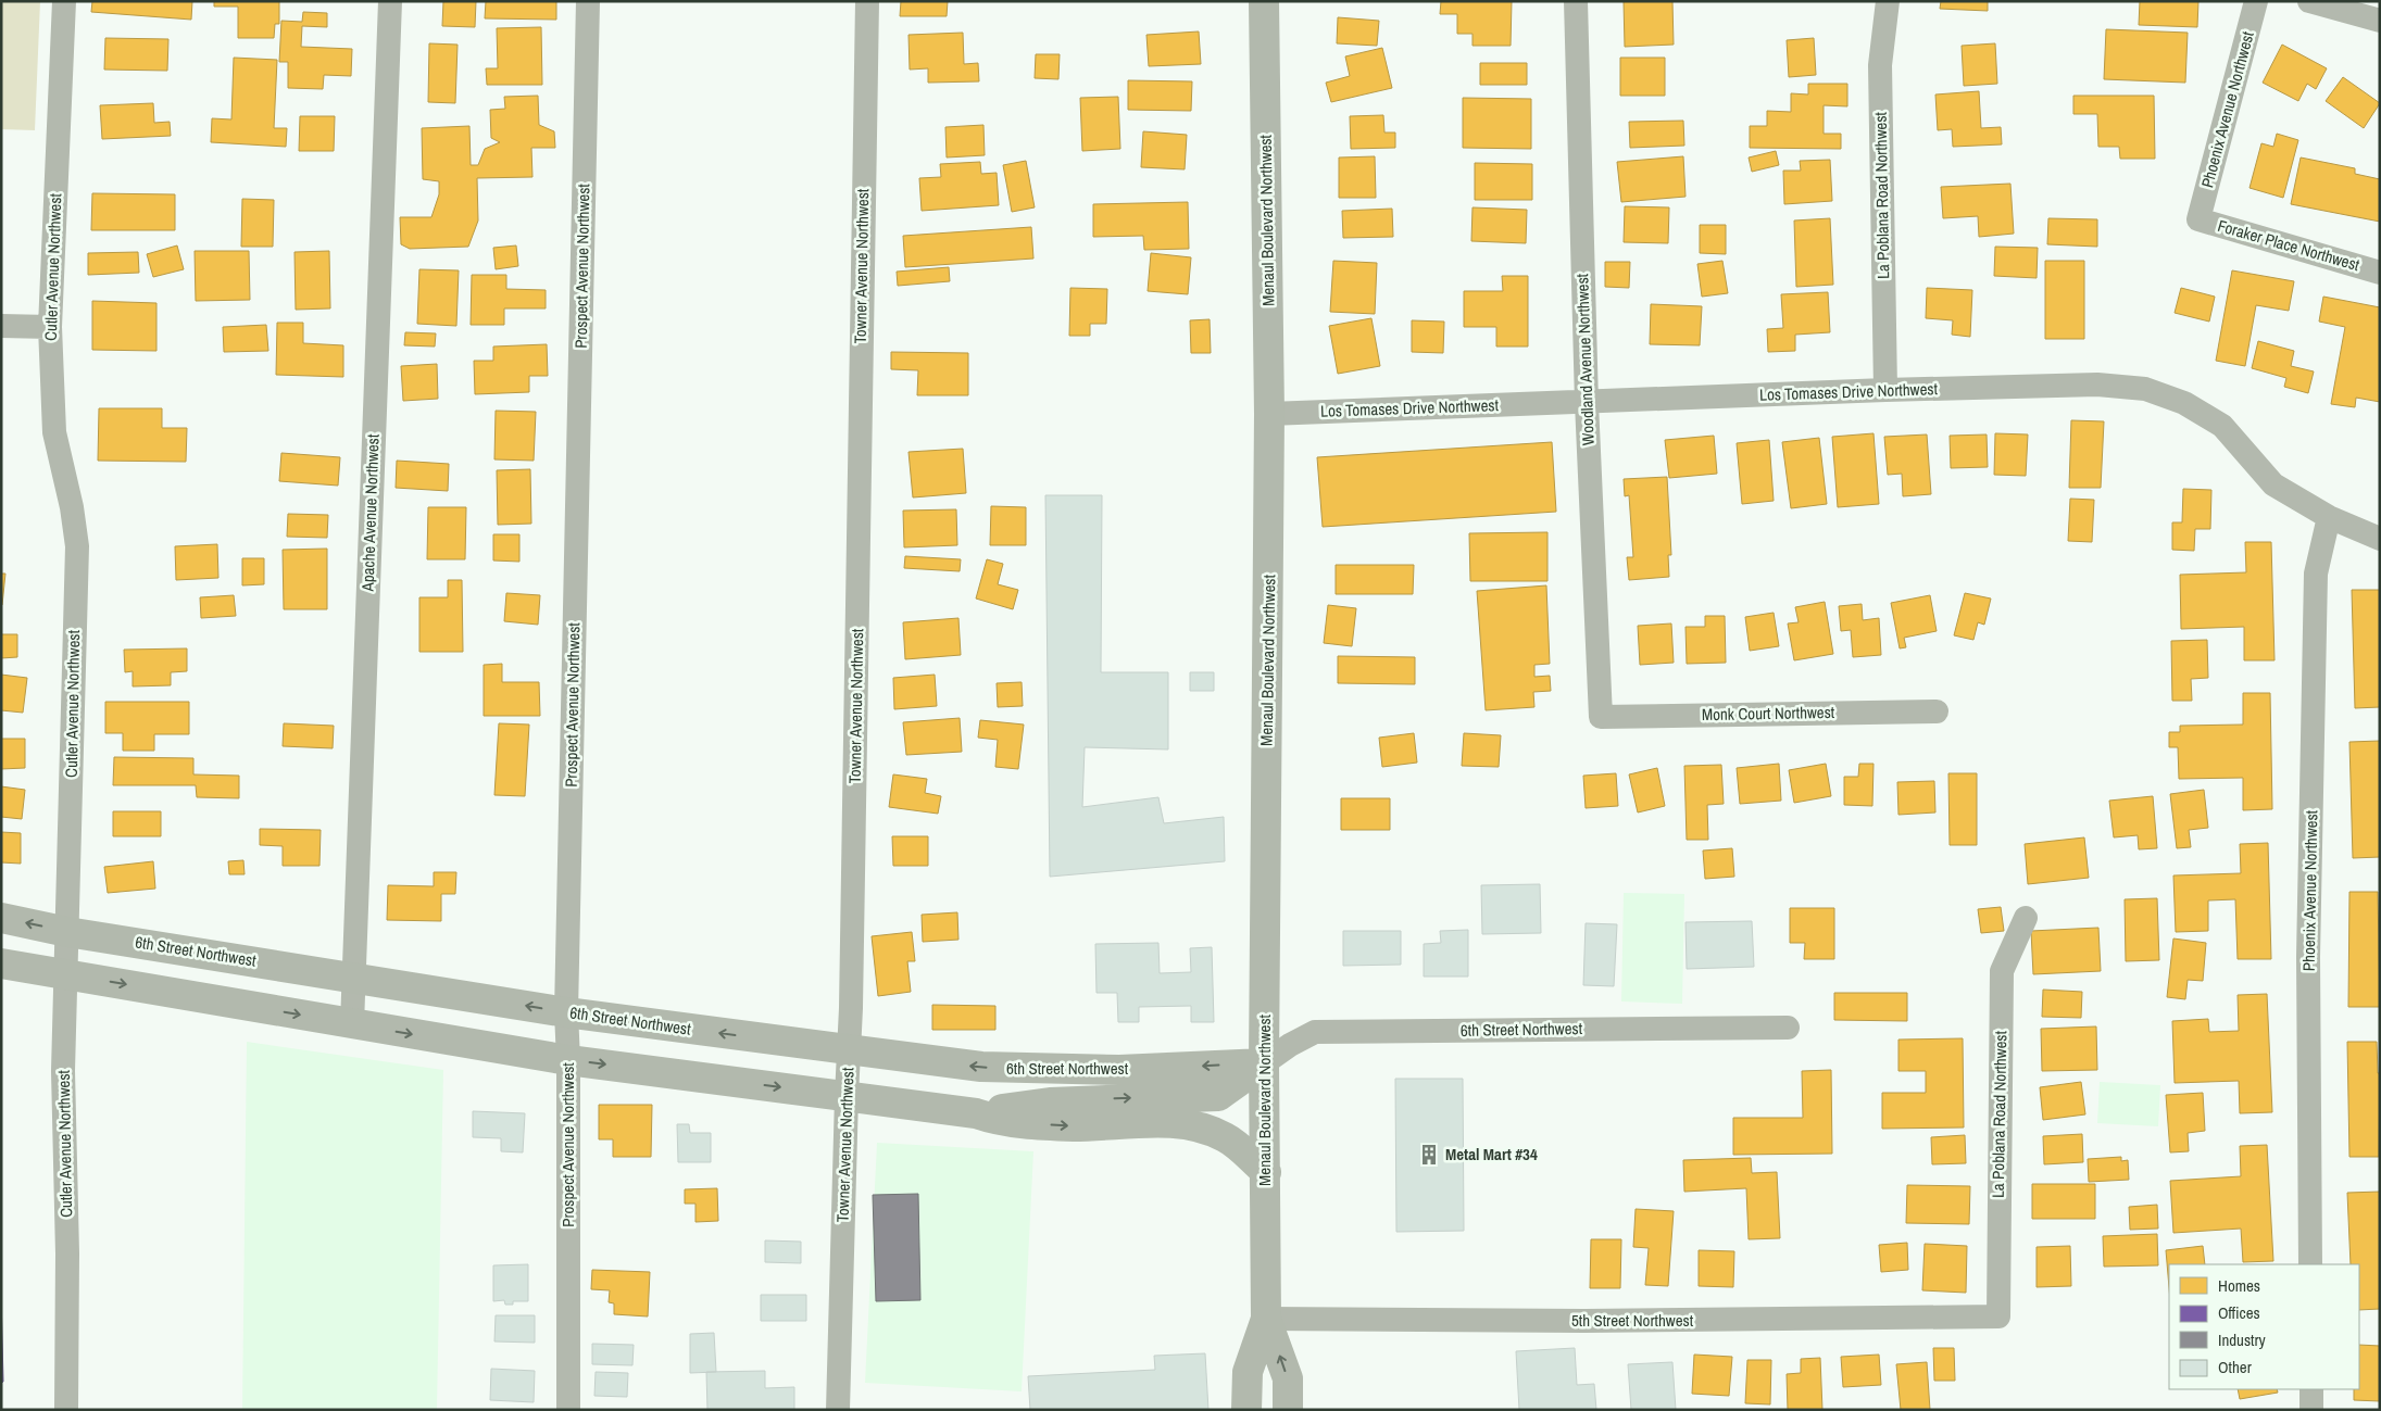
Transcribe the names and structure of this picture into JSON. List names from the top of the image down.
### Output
{
  "streets": {
    "main road": ["Menaul Boulevard Northwest", "6th Street Northwest"],
    "street": [
      "Phoenix Avenue Northwest",
      "La Poblana Road Northwest",
      "Foraker Place Northwest",
      "Prospect Avenue Northwest",
      "Towner Avenue Northwest",
      "Cutler Avenue Northwest",
      "Woodland Avenue Northwest",
      "Los Tomases Drive Northwest",
      "Apache Avenue Northwest",
      "Monk Court Northwest",
      "5th Street Northwest"
    ]
  },
  "crossings": [
    ["Phoenix Avenue Northwest", "Foraker Place Northwest"],
    ["Phoenix Avenue Northwest", "Los Tomases Drive Northwest"],
    ["La Poblana Road Northwest", "Los Tomases Drive Northwest"],
    ["La Poblana Road Northwest", "5th Street Northwest"],
    ["Menaul Boulevard Northwest", "Los Tomases Drive Northwest"],
    ["Menaul Boulevard Northwest", "6th Street Northwest"],
    ["Menaul Boulevard Northwest", "5th Street Northwest"],
    ["Prospect Avenue Northwest", "6th Street Northwest"],
    ["Towner Avenue Northwest", "6th Street Northwest"],
    ["Cutler Avenue Northwest", "6th Street Northwest"],
    ["Woodland Avenue Northwest", "Los Tomases Drive Northwest"],
    ["Woodland Avenue Northwest", "Monk Court Northwest"],
    ["Apache Avenue Northwest", "6th Street Northwest"]
  ],
  "places": {
    "building": ["Metal Mart #34"]
  },
  "legend": [
    "Homes",
    "Offices",
    "Industry",
    "Other"
  ]
}
